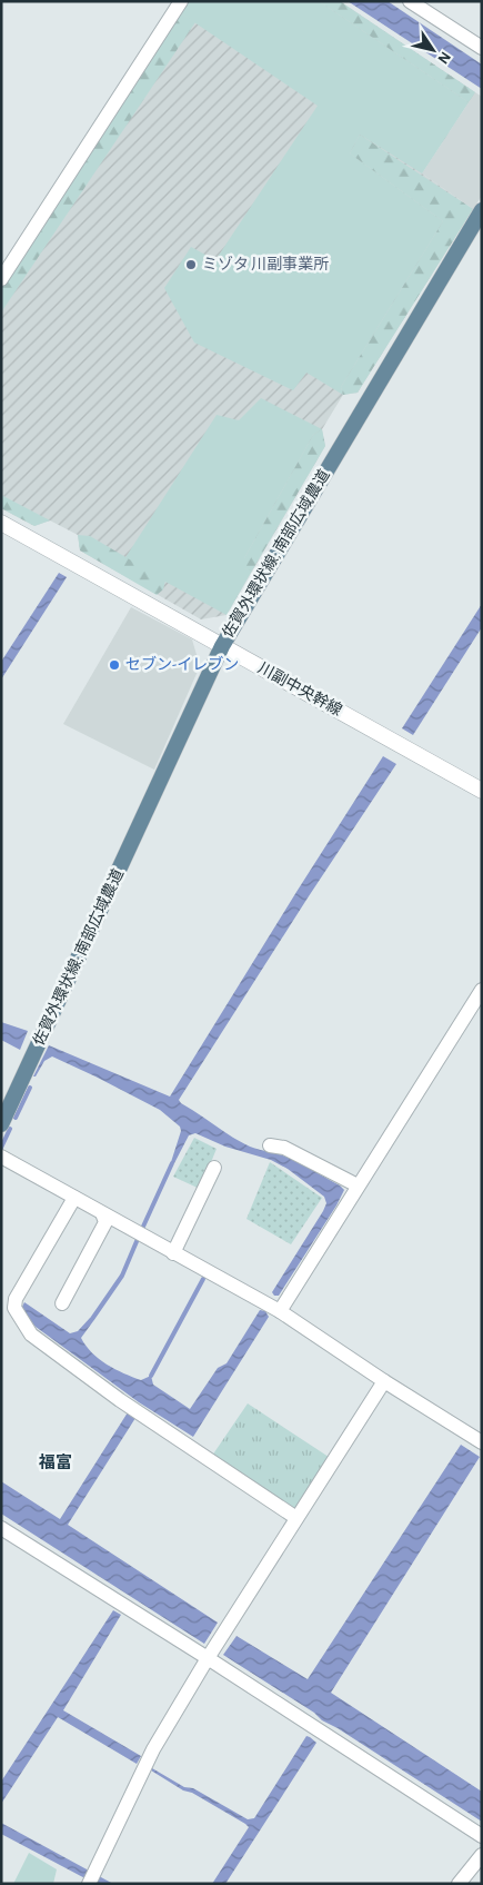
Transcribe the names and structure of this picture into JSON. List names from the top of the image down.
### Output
{
  "streets": {
    "main road": ["佐賀外環状線; 南部広域農道"],
    "street": ["川副中央幹線"]
  },
  "crossings": [
    ["佐賀外環状線; 南部広域農道", "川副中央幹線"]
  ],
  "districts": ["福富"],
  "places": ["ミゾタ 川副事業所", "セブン-イレブン"],
  "north": "bottom right"
}
